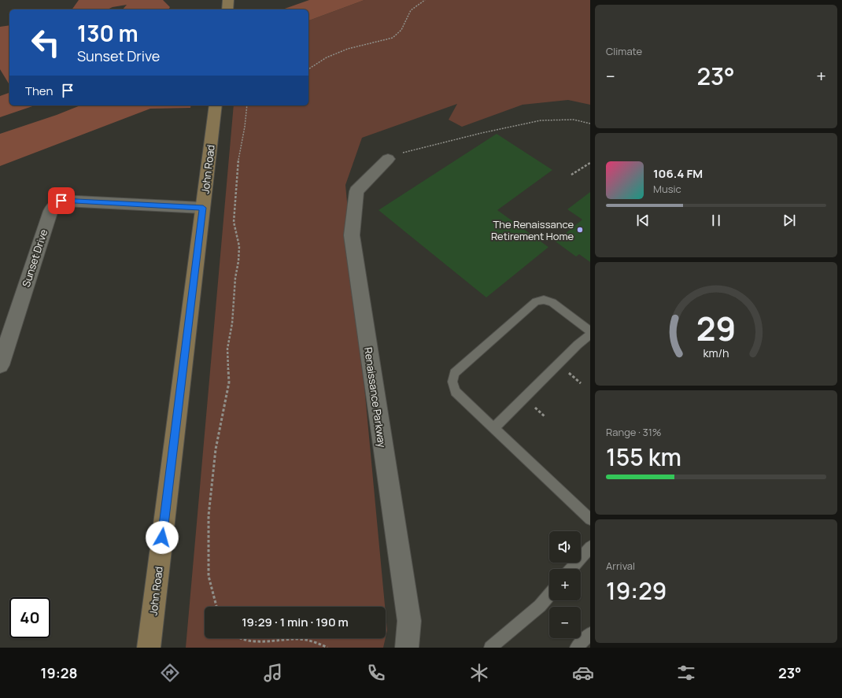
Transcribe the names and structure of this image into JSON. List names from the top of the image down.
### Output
{
  "streets": {
    "street": ["John Road", "Sunset Drive", "Renaissance Parkway"]
  },
  "crossings": [
    ["John Road", "Sunset Drive"]
  ],
  "places": ["The Renaissance Retirement Home"],
  "page": {
    "tile": [
      "Climate",
      ["Range · 31%", "155 km"],
      ["Arrival", "19:29"]
    ],
    "turn": ["130 m", "Sunset Drive"],
    "heat": ["−", "23°", "+"],
    "then": "Then",
    "song": ["106.4 FM", "Music"],
    "map_buttons": ["+", "−"],
    "limit": "40",
    "trip": "19:29 · 1 min · 190 m",
    "tabs": ["19:28", "23°"],
    "gauge": ["29", "km/h"]
  }
}
